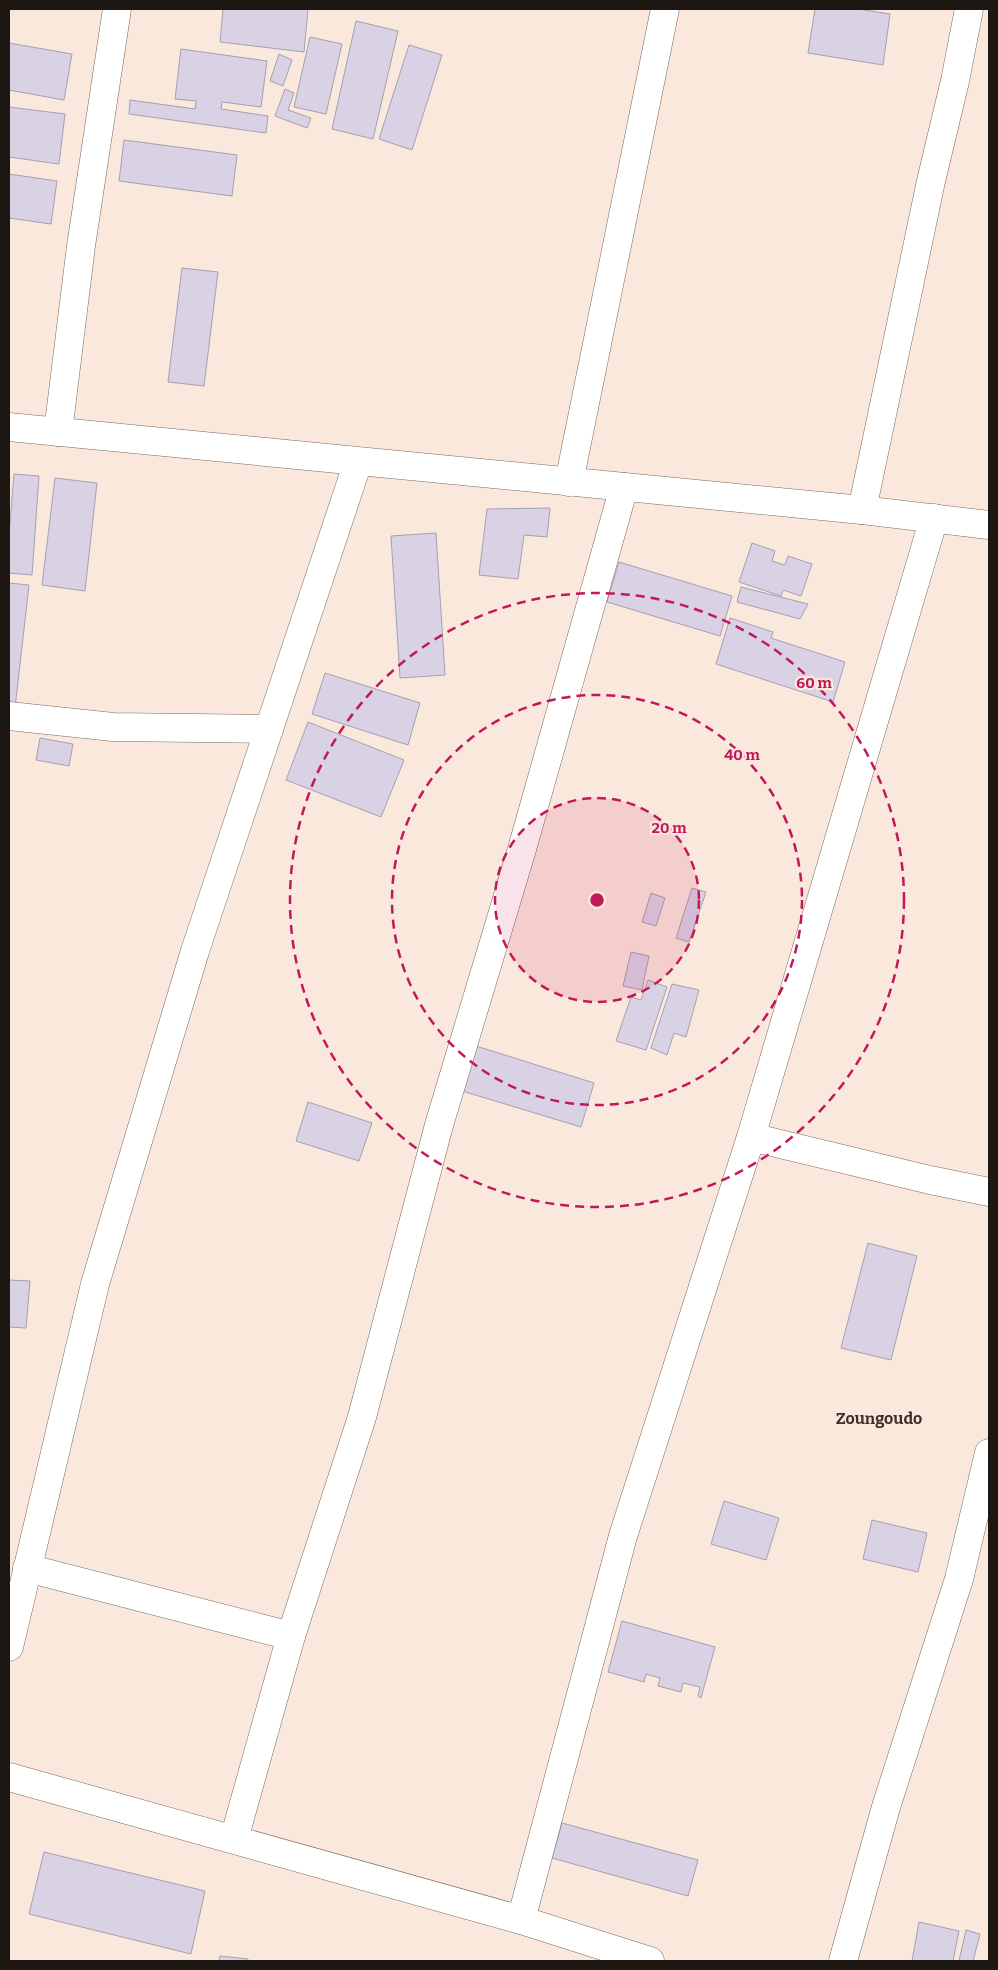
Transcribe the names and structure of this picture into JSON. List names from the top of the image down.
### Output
{
  "districts": ["Zoungoudo"],
  "rings": ["60 m", "40 m", "20 m"]
}
